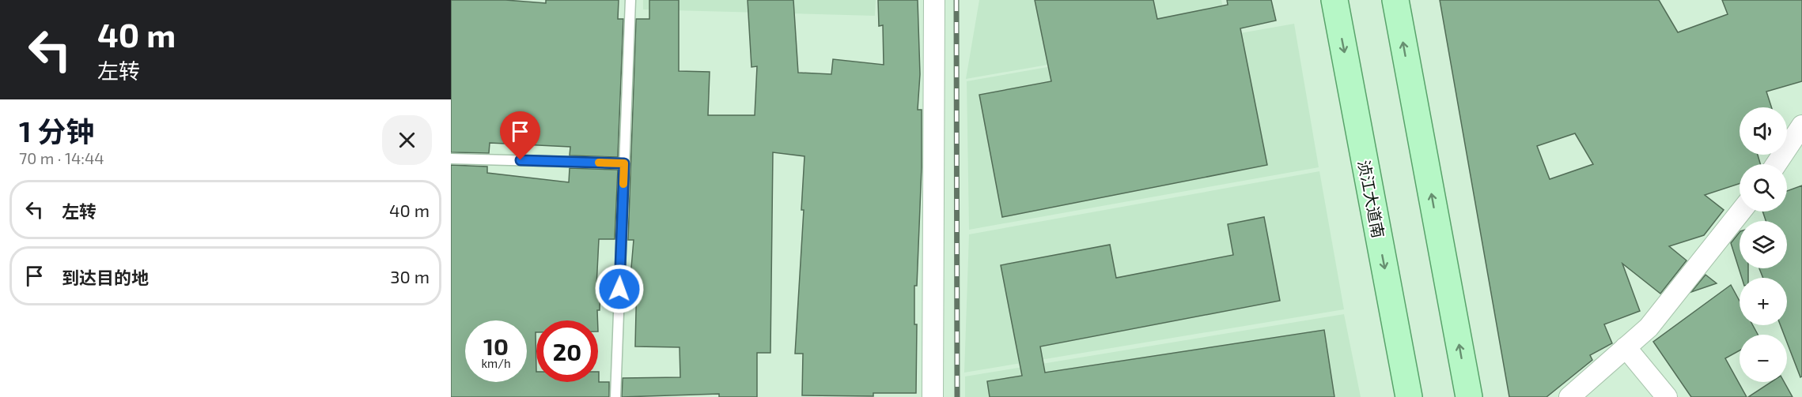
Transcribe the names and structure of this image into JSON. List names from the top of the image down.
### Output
{
  "streets": {
    "main road": ["浈江大道南"]
  },
  "page": {
    "turn": ["40 m", "左转"],
    "heading": ["1 分钟", "70 m · 14:44"],
    "map_buttons": ["+", "−"],
    "list": [
      {
        "name": "左转",
        "value": "40 m"
      },
      {
        "name": "到达目的地",
        "value": "30 m"
      }
    ],
    "speed": "10 km/h",
    "limit": "20"
  }
}
